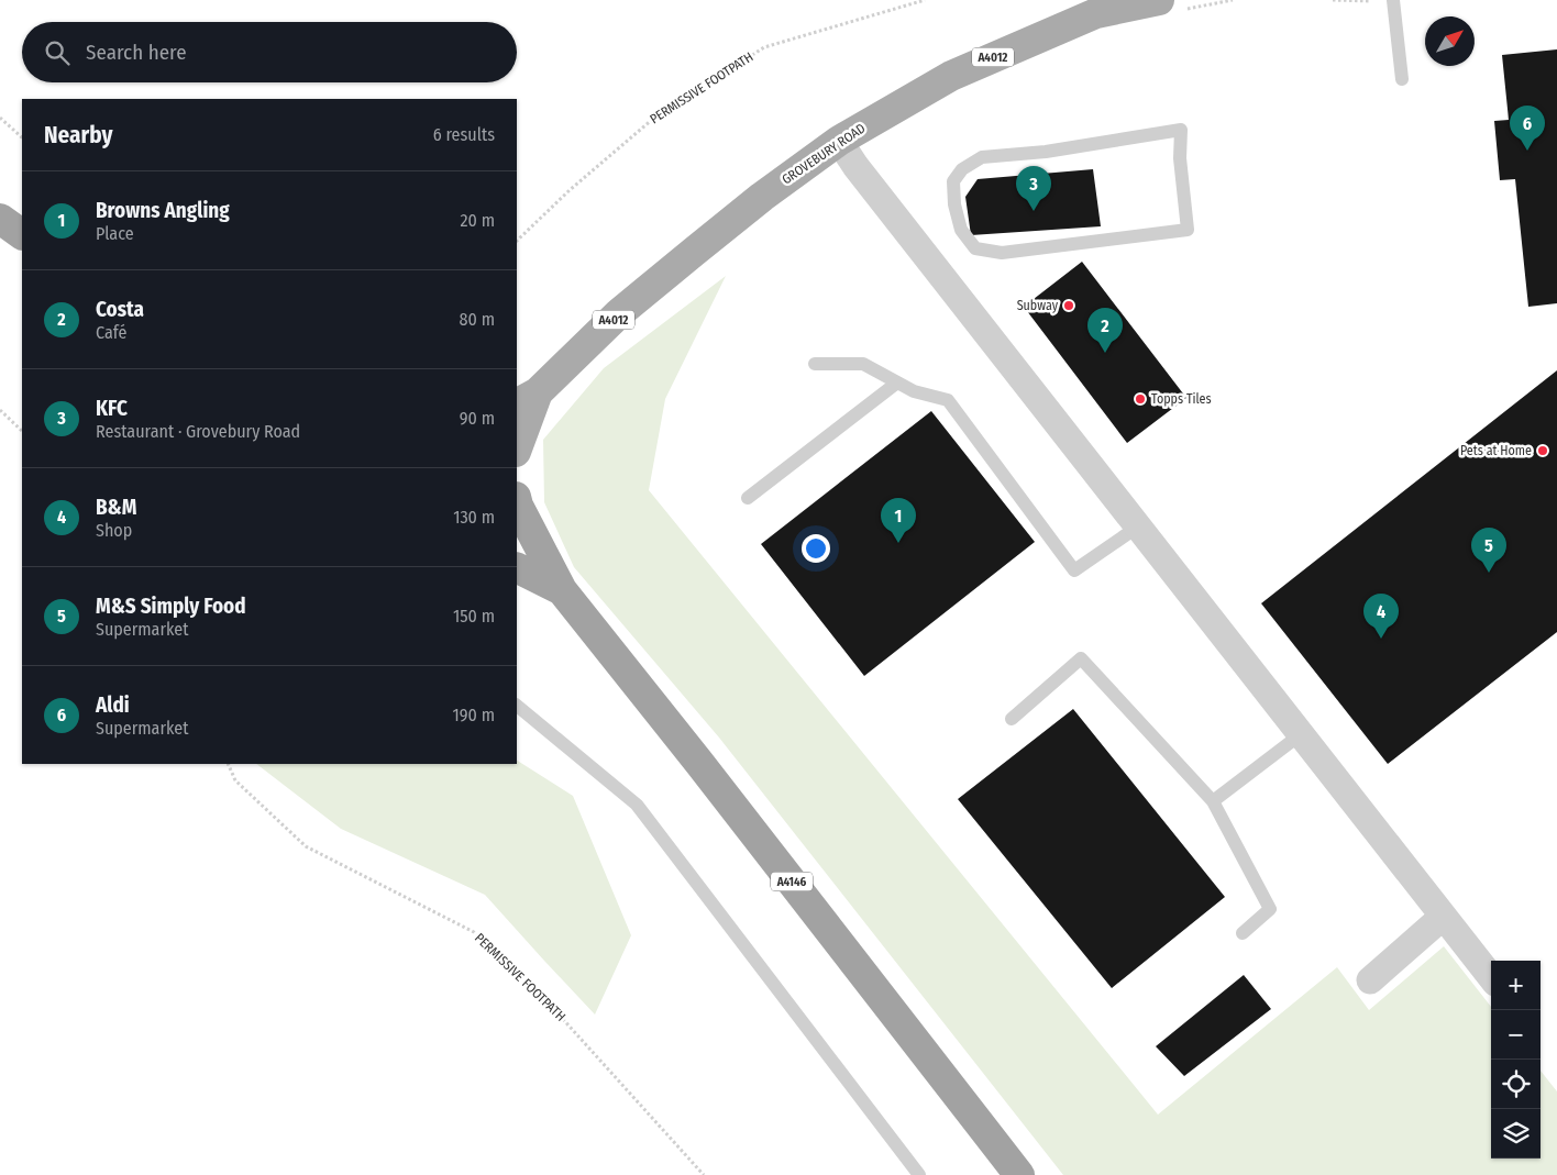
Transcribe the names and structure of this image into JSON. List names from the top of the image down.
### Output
{
  "streets": {
    "highway": ["A4146"],
    "main road": ["A4012", "GROVEBURY ROAD"],
    "path": ["PERMISSIVE FOOTPATH"]
  },
  "places": ["Subway", "Topps Tiles", "Pets at Home"],
  "north": "top right",
  "page": {
    "search": "Search here",
    "heading": ["Nearby", "6 results"],
    "pins": [
      "6",
      "3",
      "2",
      "1",
      "5",
      "4"
    ],
    "list": [
      {
        "mark": "1",
        "name": "Browns Angling",
        "note": "Place",
        "value": "20 m"
      },
      {
        "mark": "2",
        "name": "Costa",
        "note": "Café",
        "value": "80 m"
      },
      {
        "mark": "3",
        "name": "KFC",
        "note": "Restaurant · Grovebury Road",
        "value": "90 m"
      },
      {
        "mark": "4",
        "name": "B&M",
        "note": "Shop",
        "value": "130 m"
      },
      {
        "mark": "5",
        "name": "M&S Simply Food",
        "note": "Supermarket",
        "value": "150 m"
      },
      {
        "mark": "6",
        "name": "Aldi",
        "note": "Supermarket",
        "value": "190 m"
      }
    ],
    "map_buttons": ["+", "−"]
  }
}
